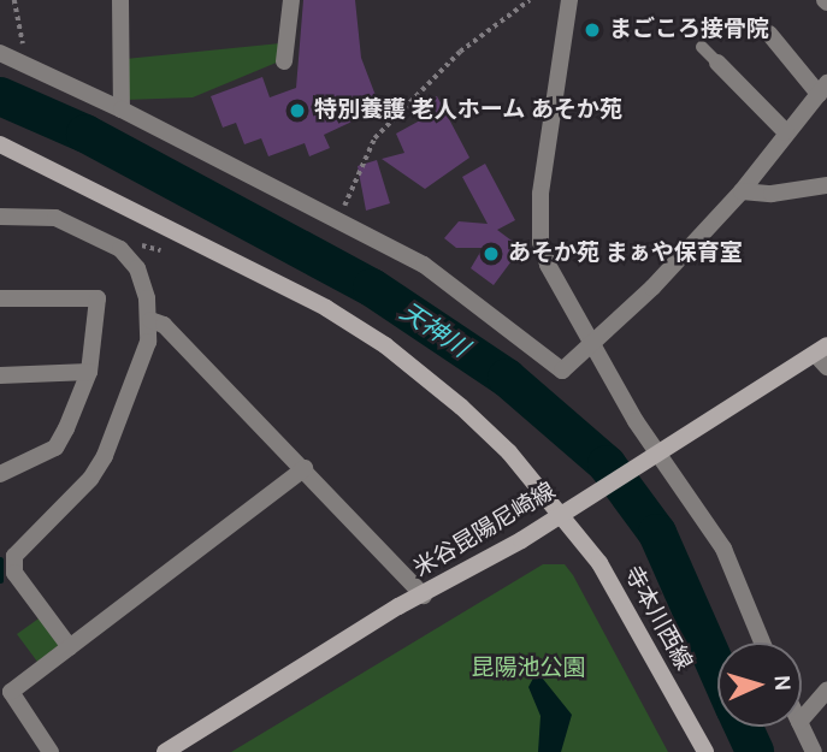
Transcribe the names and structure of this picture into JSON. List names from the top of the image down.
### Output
{
  "streets": {
    "main road": ["米谷昆陽尼崎線", "寺本川西線"]
  },
  "crossings": [
    ["米谷昆陽尼崎線", "寺本川西線"]
  ],
  "water": ["天神川"],
  "parks": ["昆陽池公園"],
  "places": ["まごころ接骨院", "特別養護 老人ホーム あそか苑", "あそか苑 まぁや保育室"],
  "north": "right"
}
